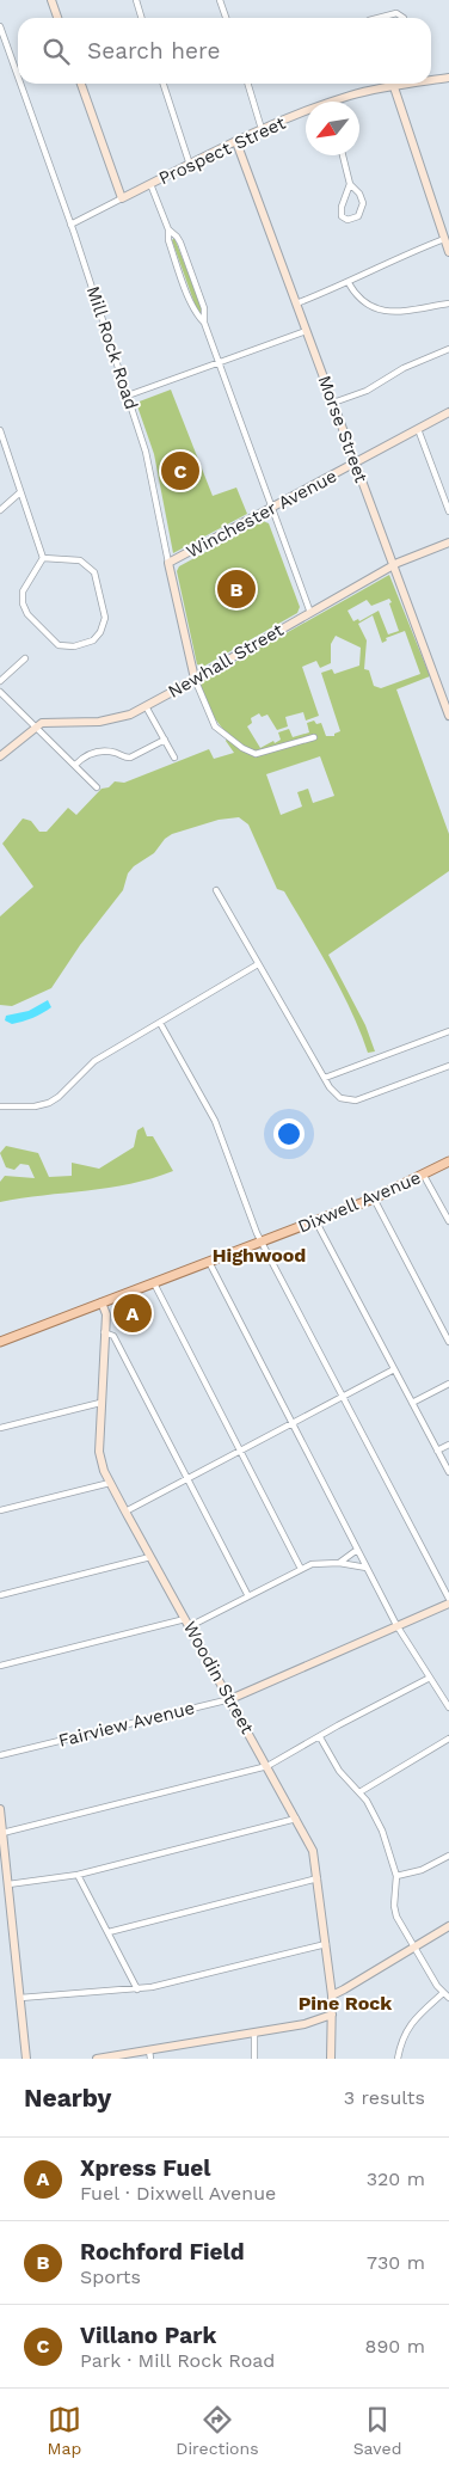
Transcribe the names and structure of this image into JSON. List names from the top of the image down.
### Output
{
  "streets": {
    "main road": [
      "Prospect Street",
      "Mill Rock Road",
      "Morse Street",
      "Winchester Avenue",
      "Newhall Street",
      "Dixwell Avenue",
      "Woodin Street",
      "Fairview Avenue"
    ]
  },
  "crossings": [
    ["Prospect Street", "Mill Rock Road"],
    ["Prospect Street", "Morse Street"],
    ["Mill Rock Road", "Winchester Avenue"],
    ["Mill Rock Road", "Newhall Street"],
    ["Morse Street", "Winchester Avenue"],
    ["Morse Street", "Newhall Street"],
    ["Dixwell Avenue", "Woodin Street"],
    ["Woodin Street", "Fairview Avenue"]
  ],
  "districts": ["Highwood", "Pine Rock"],
  "north": "bottom left",
  "page": {
    "search": "Search here",
    "pins": ["C", "B", "A"],
    "heading": ["Nearby", "3 results"],
    "list": [
      {
        "mark": "A",
        "name": "Xpress Fuel",
        "note": "Fuel · Dixwell Avenue",
        "value": "320 m"
      },
      {
        "mark": "B",
        "name": "Rochford Field",
        "note": "Sports",
        "value": "730 m"
      },
      {
        "mark": "C",
        "name": "Villano Park",
        "note": "Park · Mill Rock Road",
        "value": "890 m"
      }
    ],
    "nav": ["Map", "Directions", "Saved"]
  }
}
